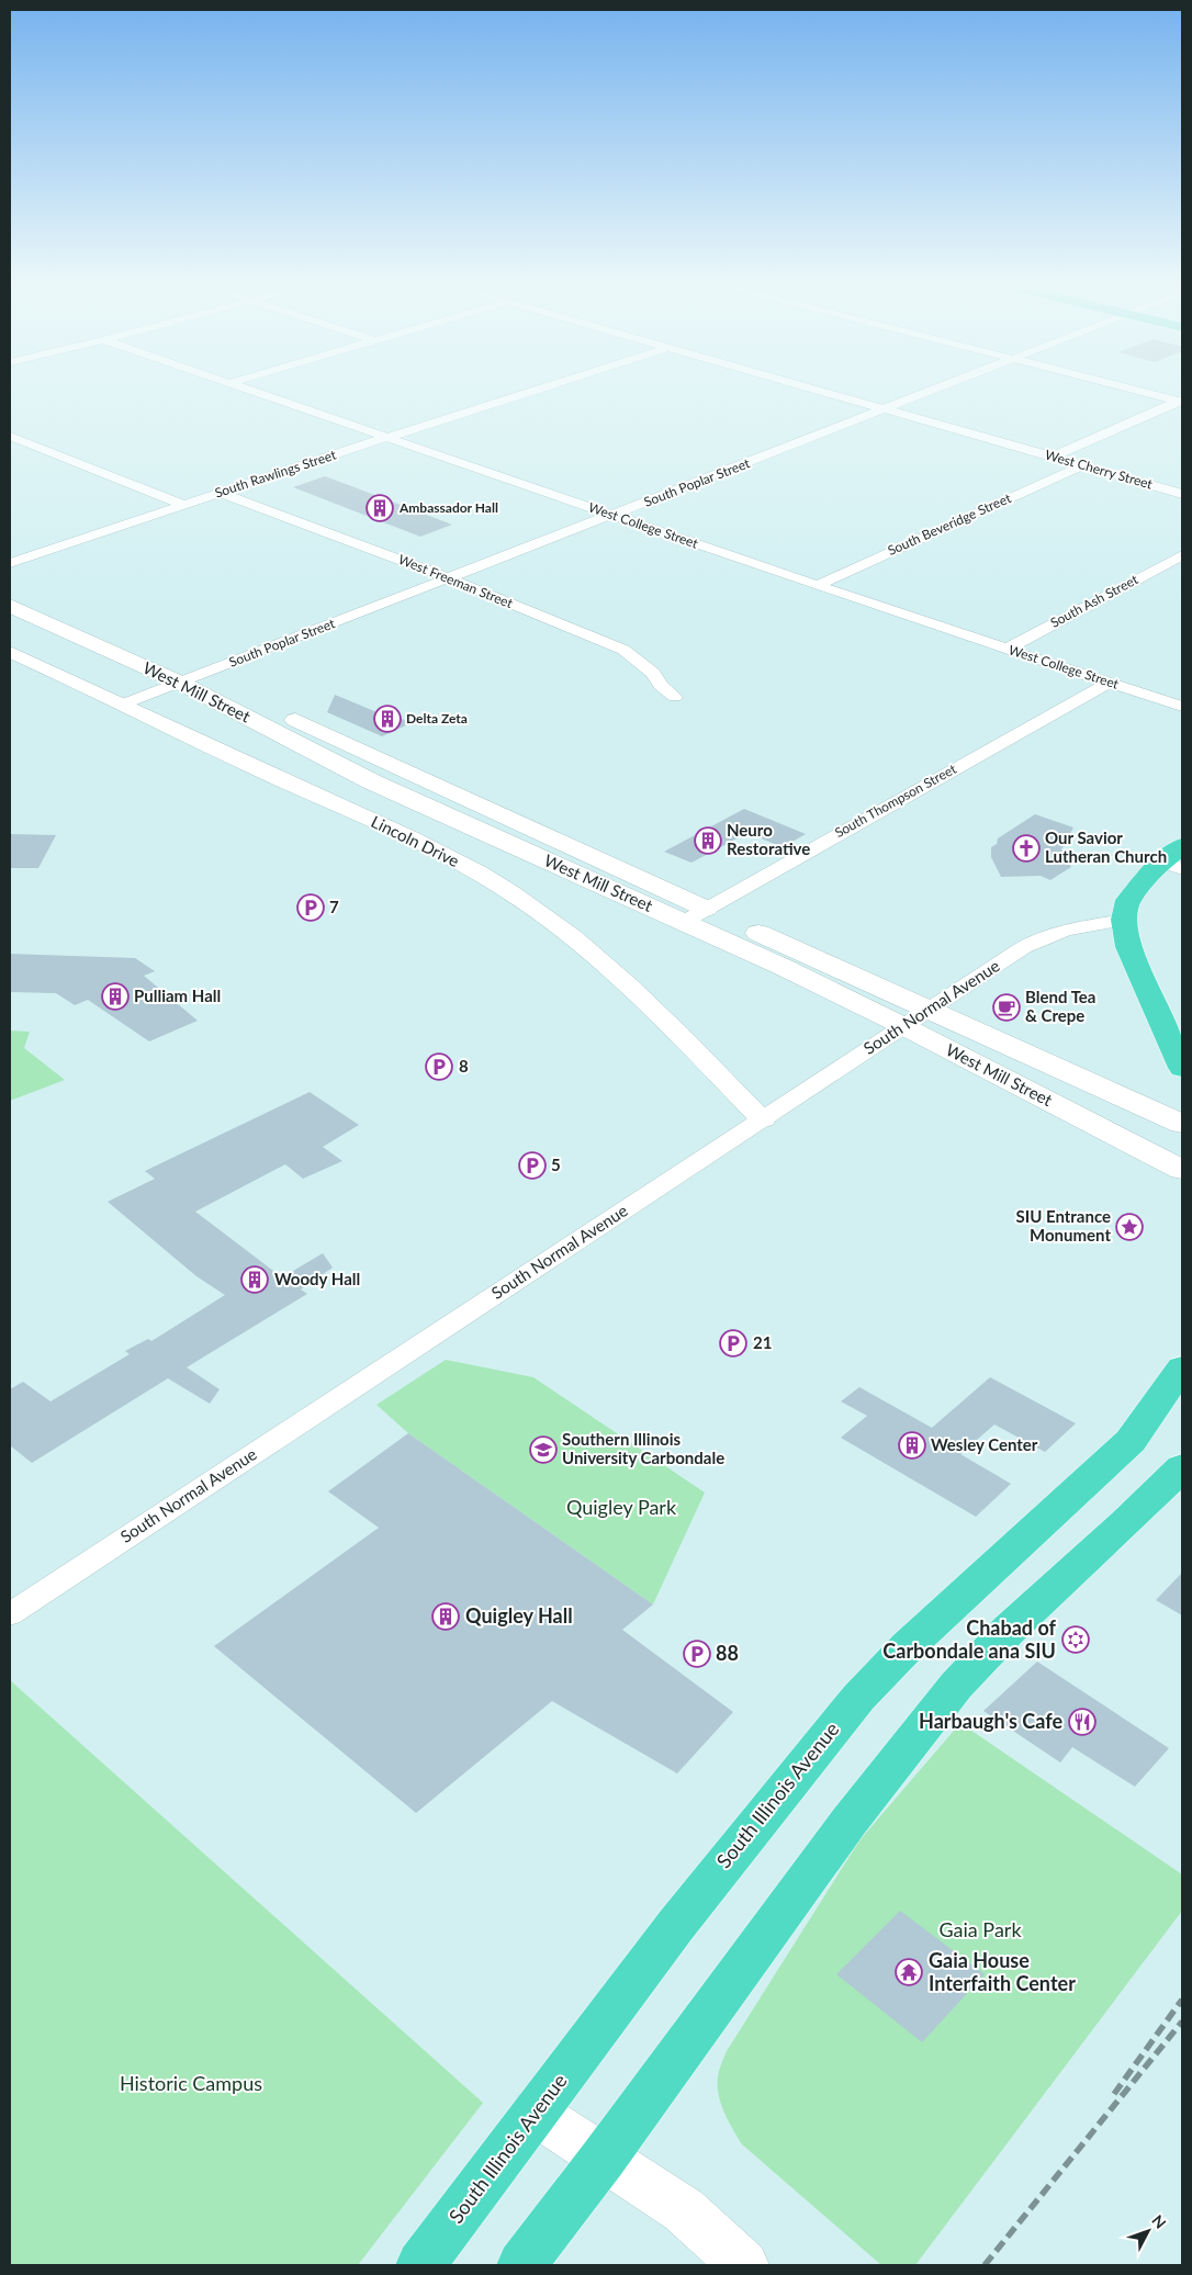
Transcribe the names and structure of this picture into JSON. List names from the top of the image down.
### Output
{
  "streets": {
    "highway": ["South Illinois Avenue"],
    "main road": ["West Mill Street"],
    "street": [
      "West Cherry Street",
      "South Rawlings Street",
      "South Poplar Street",
      "South Beveridge Street",
      "West College Street",
      "West Freeman Street",
      "South Ash Street",
      "South Thompson Street",
      "Lincoln Drive",
      "South Normal Avenue"
    ]
  },
  "crossings": [
    ["West Cherry Street", "South Poplar Street"],
    ["West Cherry Street", "South Beveridge Street"],
    ["South Rawlings Street", "West College Street"],
    ["South Rawlings Street", "West Freeman Street"],
    ["South Poplar Street", "West College Street"],
    ["South Poplar Street", "West Freeman Street"],
    ["South Poplar Street", "West Mill Street"],
    ["South Poplar Street", "Lincoln Drive"],
    ["South Beveridge Street", "West College Street"],
    ["West College Street", "South Ash Street"],
    ["West College Street", "South Thompson Street"],
    ["West Mill Street", "South Thompson Street"],
    ["West Mill Street", "South Normal Avenue"],
    ["Lincoln Drive", "South Normal Avenue"]
  ],
  "parks": ["Quigley Park", "Gaia Park", "Historic Campus"],
  "places": {
    "building": [
      "Ambassador Hall",
      "Delta Zeta",
      "Neuro Restorative",
      "Pulliam Hall",
      "Woody Hall",
      "Wesley Center",
      "Quigley Hall"
    ],
    "church": ["Our Savior Lutheran Church"],
    "parking": [
      "7",
      "8",
      "5",
      "21",
      "88"
    ],
    "cafe": ["Blend Tea & Crepe"],
    "place": ["SIU Entrance Monument"],
    "school or university": ["Southern Illinois University Carbondale"],
    "synagogue": ["Chabad of Carbondale ana SIU"],
    "restaurant": ["Harbaugh's Cafe"],
    "temple": ["Gaia House Interfaith Center"]
  },
  "north": "top right"
}
